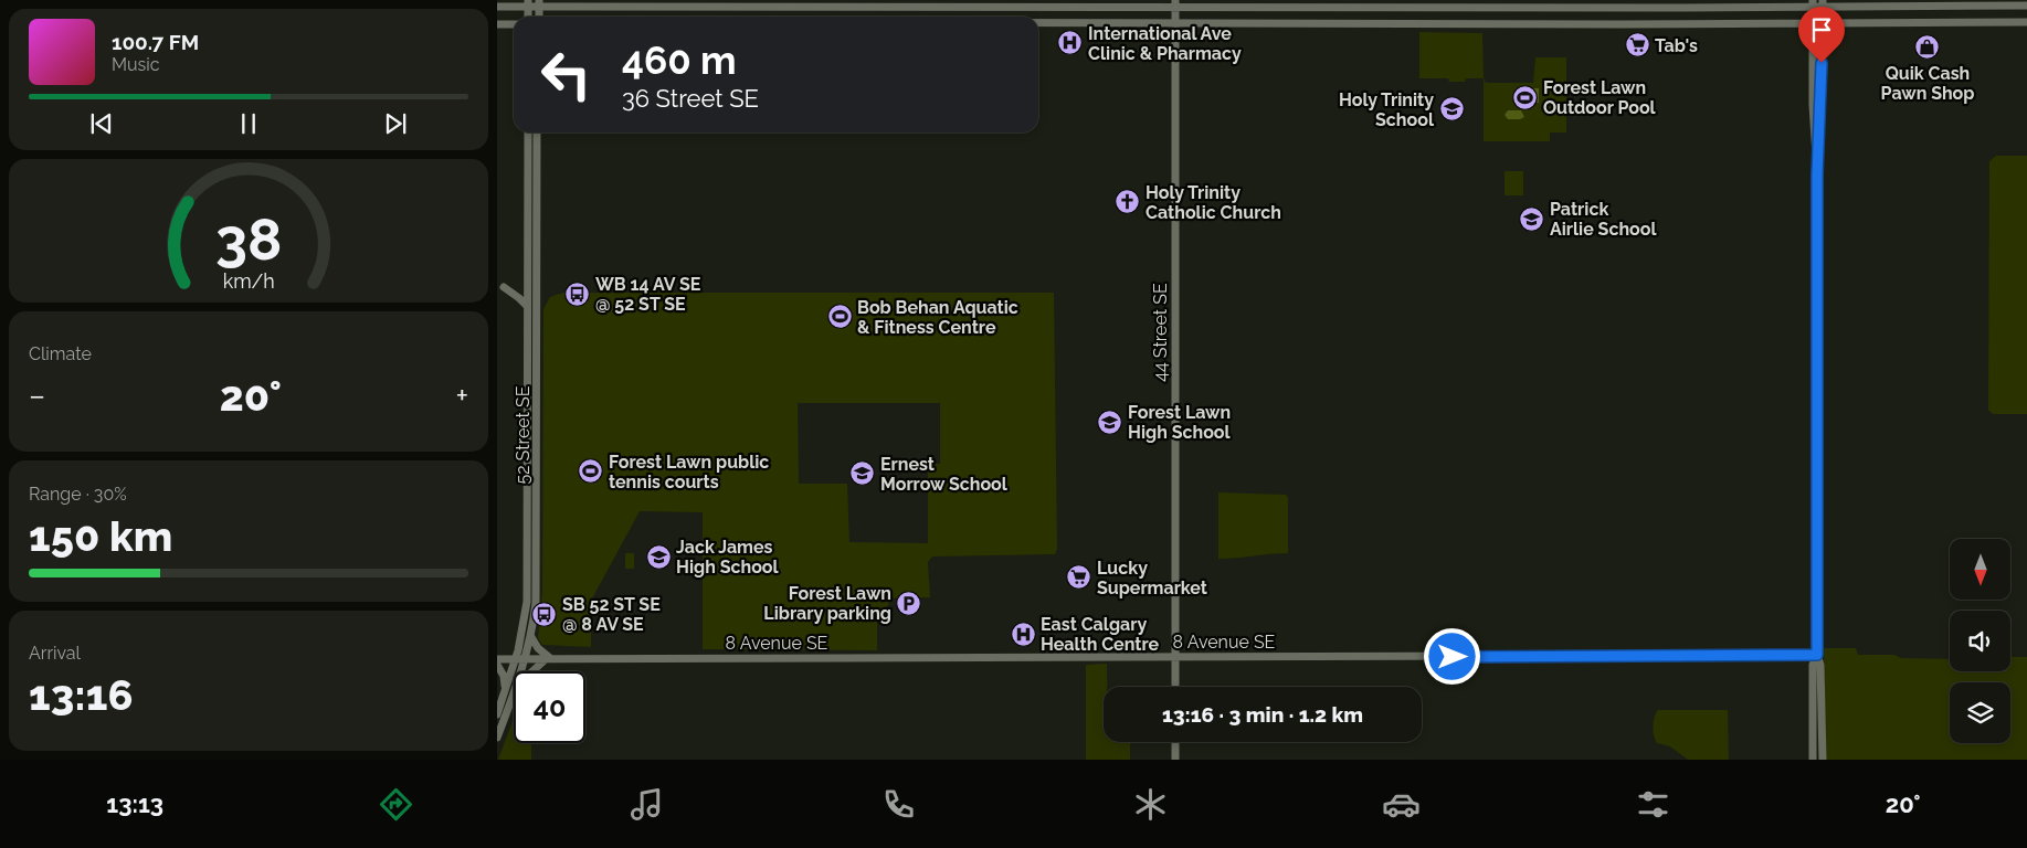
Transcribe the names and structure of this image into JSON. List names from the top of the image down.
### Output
{
  "streets": {
    "main road": ["44 Street SE", "52 Street SE", "8 Avenue SE"]
  },
  "crossings": [
    ["44 Street SE", "8 Avenue SE"],
    ["52 Street SE", "8 Avenue SE"]
  ],
  "places": {
    "hospital": ["International Ave Clinic & Pharmacy", "East Calgary Health Centre"],
    "supermarket": ["Tab's", "Lucky Supermarket"],
    "shop": ["Quik Cash Pawn Shop"],
    "sports": ["Forest Lawn Outdoor Pool", "Bob Behan Aquatic & Fitness Centre", "Forest Lawn public tennis courts"],
    "school or university": [
      "Holy Trinity School",
      "Patrick Airlie School",
      "Forest Lawn High School",
      "Ernest Morrow School",
      "Jack James High School"
    ],
    "church": ["Holy Trinity Catholic Church"],
    "bus stop": ["WB 14 AV SE @ 52 ST SE", "SB 52 ST SE @ 8 AV SE"],
    "parking": ["Forest Lawn Library parking"]
  },
  "north": "bottom",
  "page": {
    "turn": ["460 m", "36 Street SE"],
    "song": ["100.7 FM", "Music"],
    "tile": [
      "Climate",
      ["Range · 30%", "150 km"],
      ["Arrival", "13:16"]
    ],
    "heat": ["−", "20°", "+"],
    "limit": "40",
    "trip": "13:16 · 3 min · 1.2 km",
    "tabs": ["13:13", "20°"],
    "gauge": ["38", "km/h"]
  }
}
